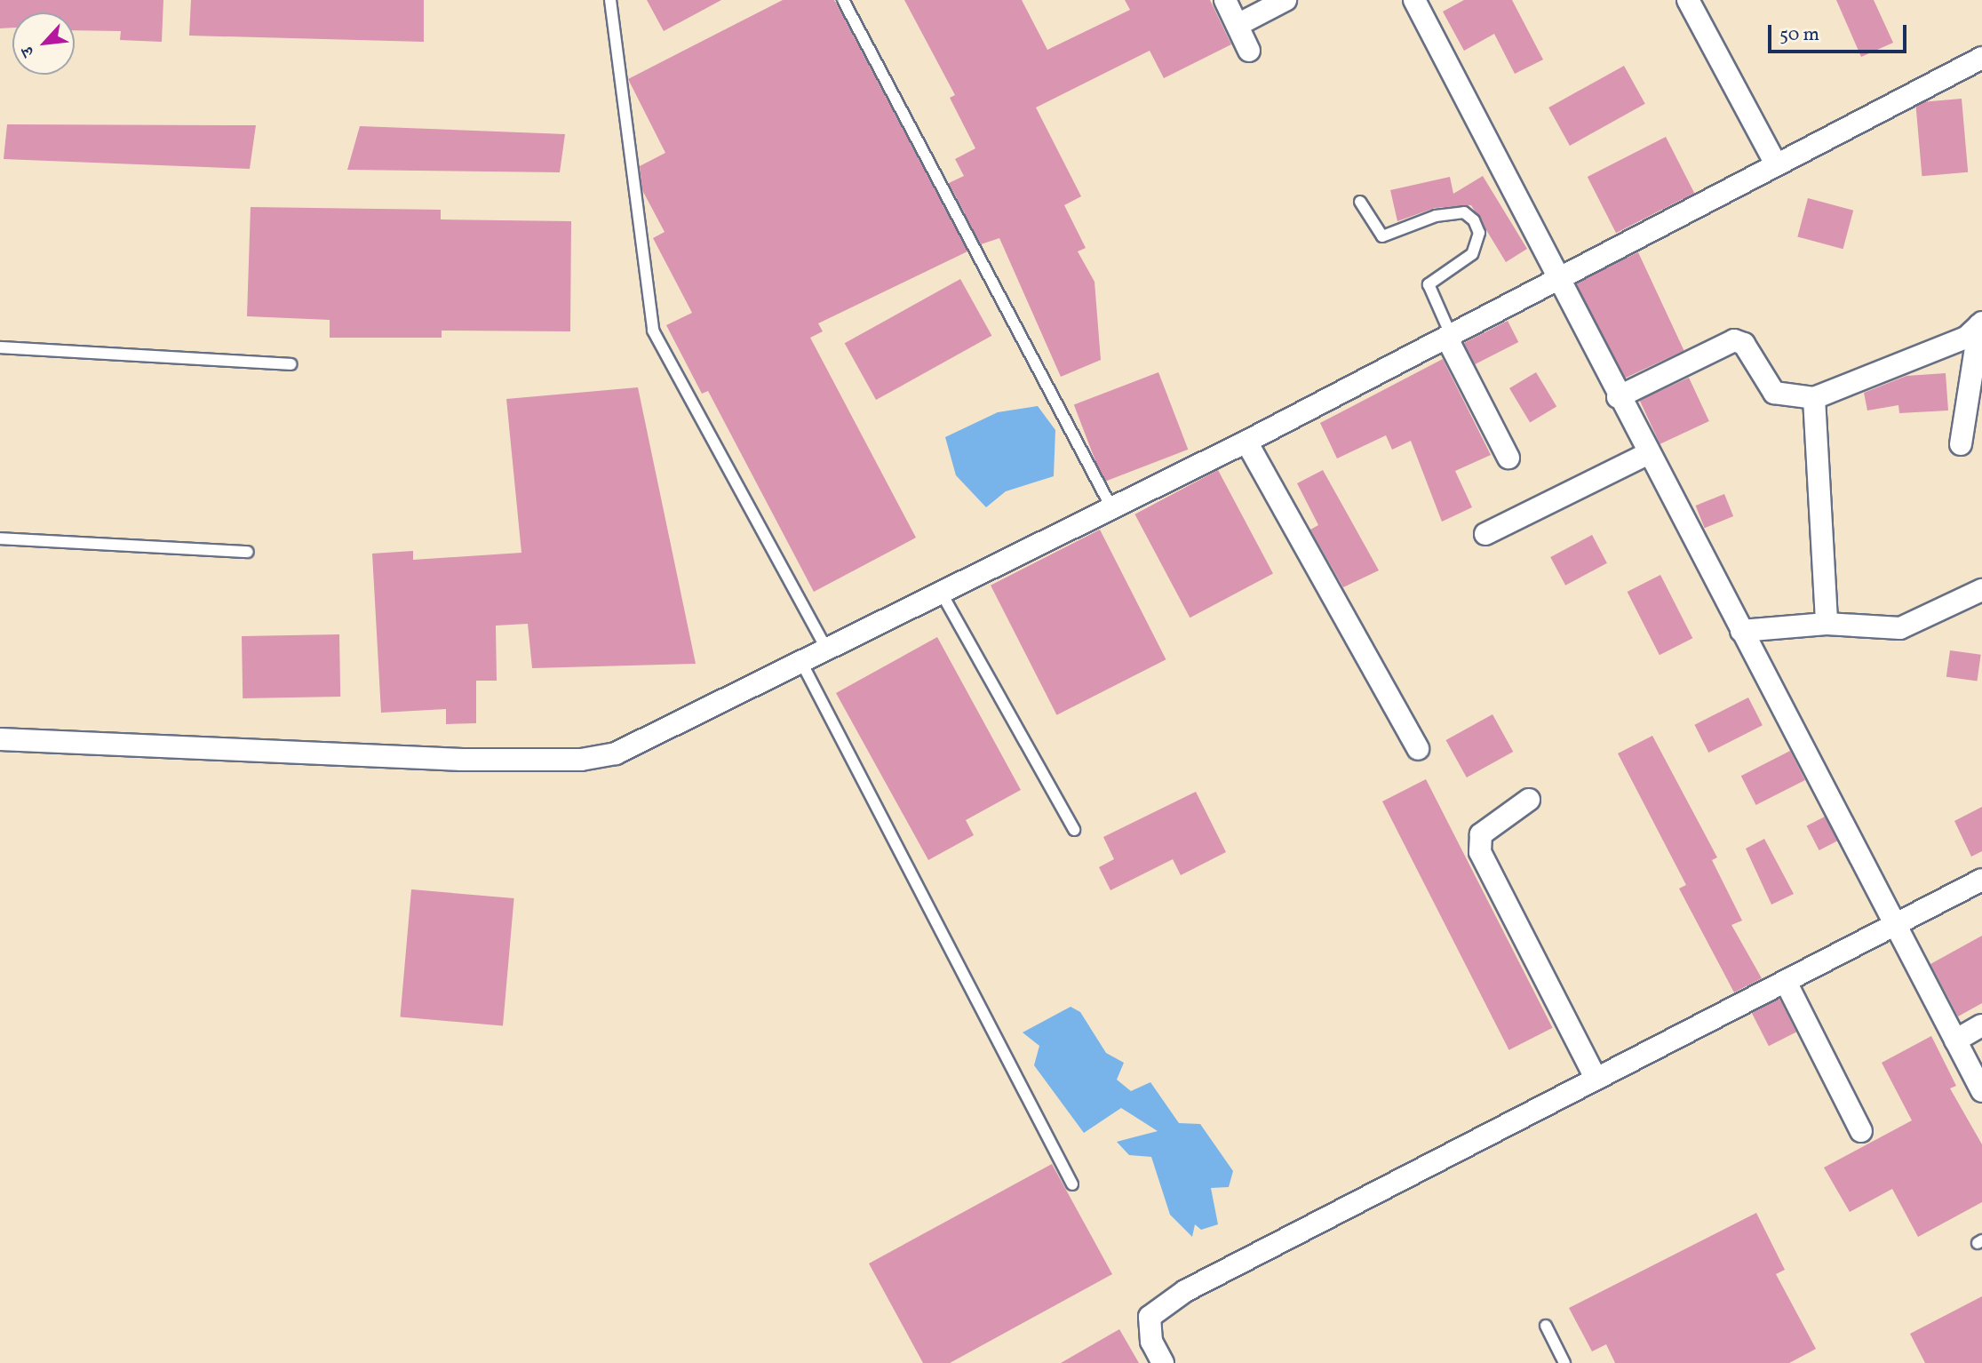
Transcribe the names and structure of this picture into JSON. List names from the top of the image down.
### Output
{
  "scale_bar": "50 m",
  "north": "bottom left"
}
